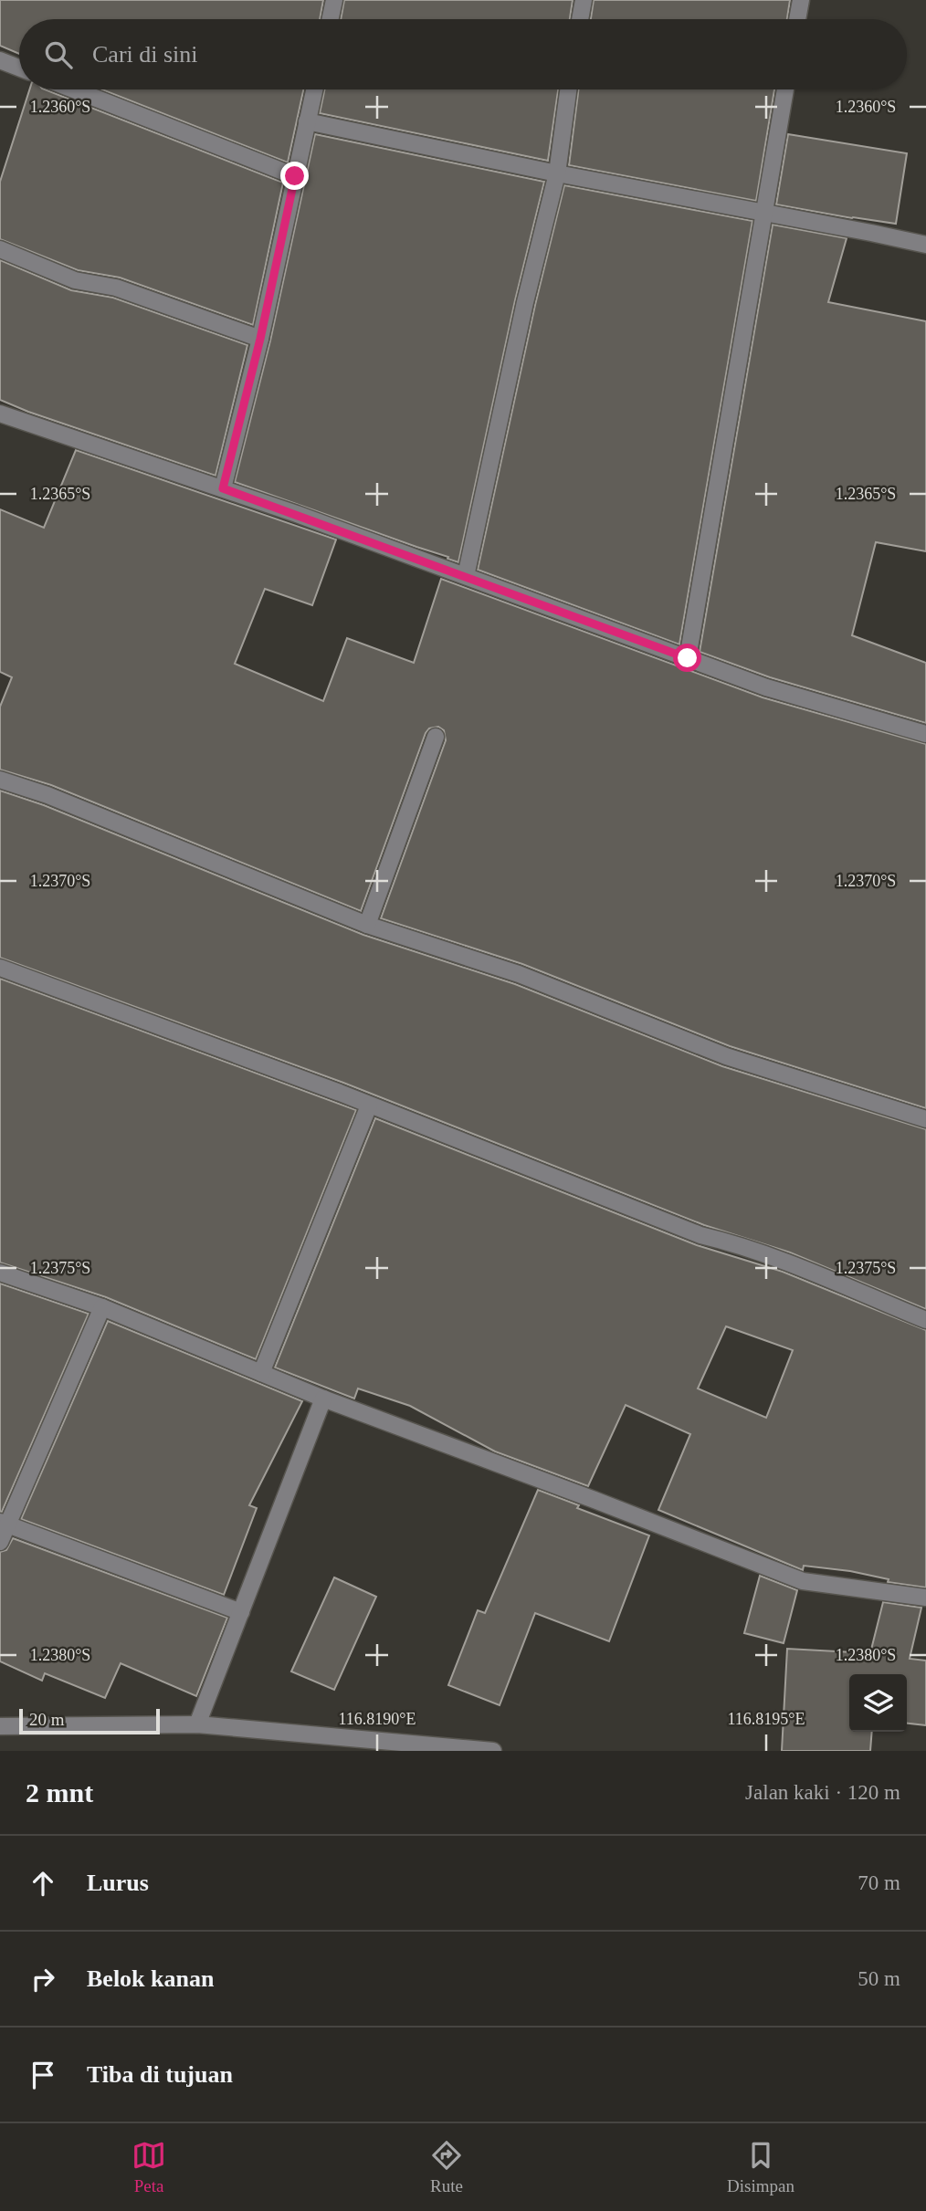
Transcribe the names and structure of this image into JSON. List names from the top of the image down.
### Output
{
  "scale_bar": "20 m",
  "page": {
    "search": "Cari di sini",
    "scale": "20 m",
    "heading": ["2 mnt", "Jalan kaki · 120 m"],
    "list": [
      ["Lurus", "70 m"],
      ["Belok kanan", "50 m"],
      "Tiba di tujuan"
    ],
    "nav": ["Peta", "Rute", "Disimpan"]
  },
  "coordinates": [
    "1.2360°S",
    "1.2365°S",
    "1.2370°S",
    "1.2375°S",
    "1.2380°S",
    "116.8190°E",
    "116.8195°E"
  ]
}
